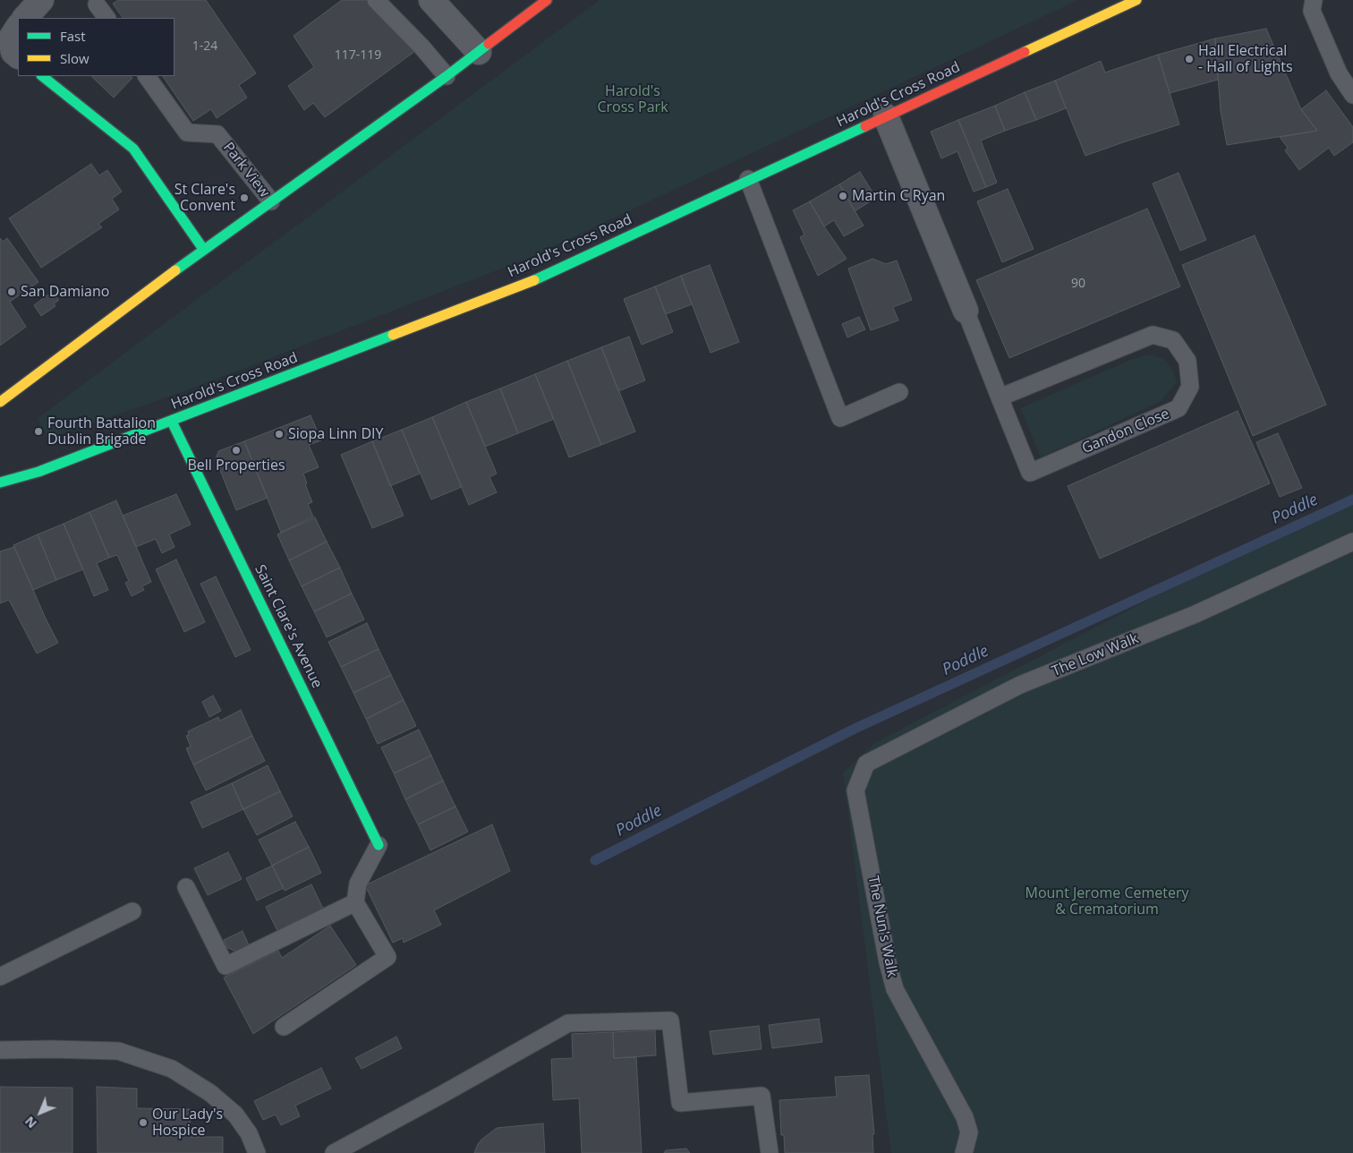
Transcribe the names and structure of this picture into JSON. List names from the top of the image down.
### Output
{
  "streets": {
    "main road": ["Harold's Cross Road", "Saint Clare's Avenue"],
    "street": ["Gandon Close"],
    "lane": ["Park View", "The Low Walk", "The Nun's Walk"]
  },
  "crossings": [
    ["Harold's Cross Road", "Gandon Close"],
    ["Harold's Cross Road", "Saint Clare's Avenue"],
    ["The Low Walk", "The Nun's Walk"]
  ],
  "water": ["Poddle"],
  "parks": ["Harold's Cross Park", "Mount Jerome Cemetery & Crematorium"],
  "places": [
    "Hall Electrical - Hall of Lights",
    "Martin C Ryan",
    "St Clare's Convent",
    "San Damiano",
    "Fourth Battalion Dublin Brigade",
    "Siopa Linn DIY",
    "Bell Properties",
    "Our Lady's Hospice"
  ],
  "house_numbers": ["1-24", "117-119", "90"],
  "legend": ["Fast", "Slow"],
  "north": "bottom left"
}
